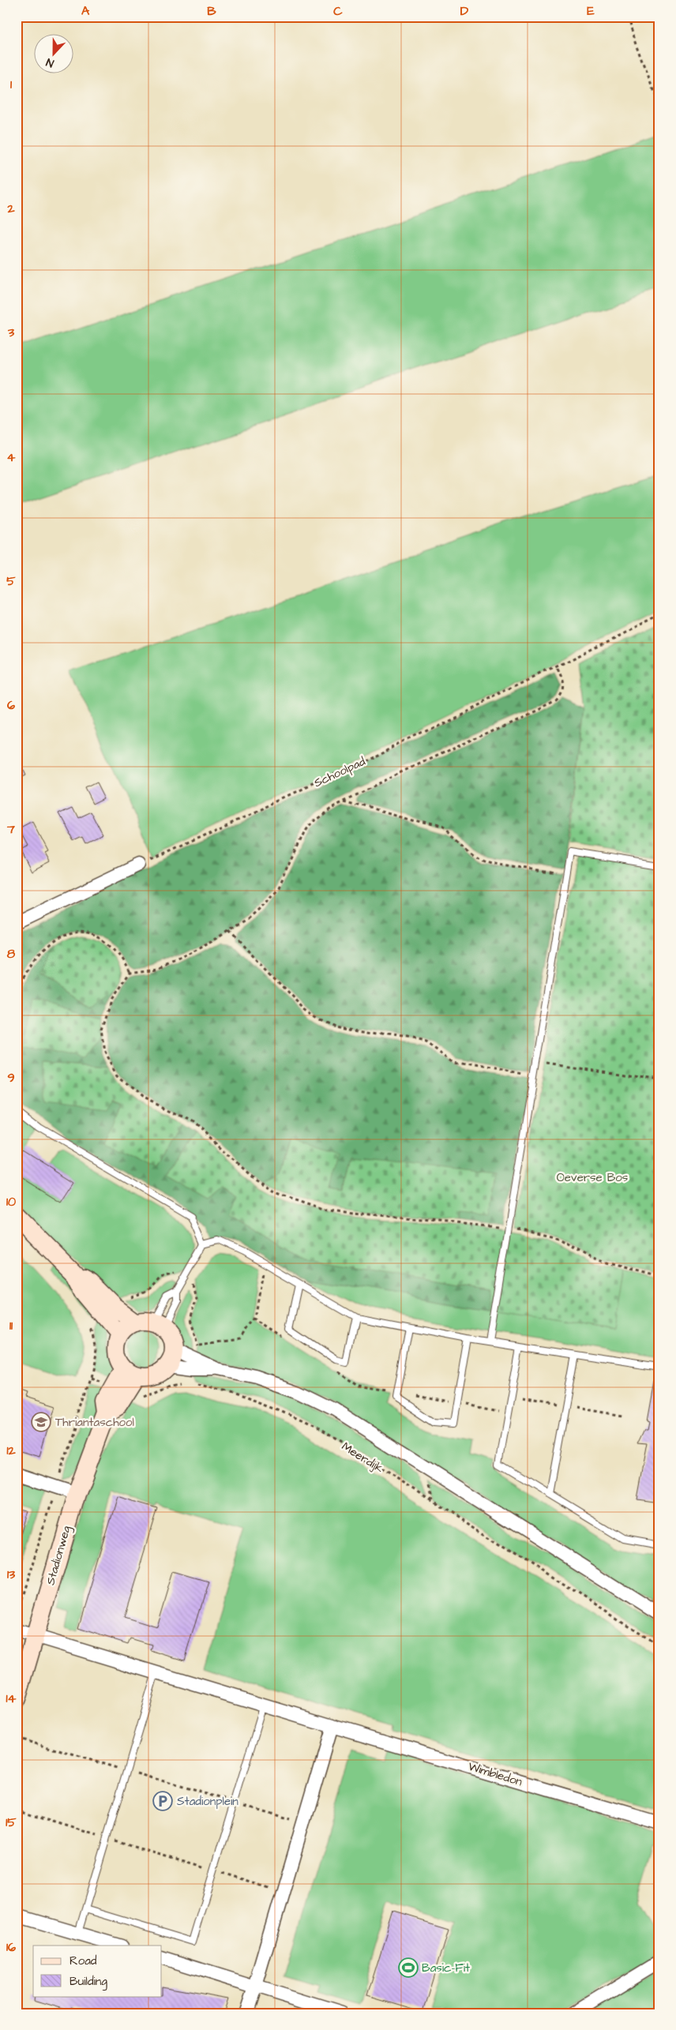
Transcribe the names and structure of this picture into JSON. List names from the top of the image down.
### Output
{
  "streets": {
    "street": ["Meerdijk", "Stadionweg", "Wimbledon"],
    "path": ["Schoolpad"]
  },
  "crossings": [
    ["Meerdijk", "Stadionweg"]
  ],
  "parks": ["Oeverse Bos"],
  "places": {
    "school or university": ["Thriantaschool"],
    "parking": ["Stadionplein"],
    "sports": ["Basic-Fit"]
  },
  "legend": ["Road", "Building"],
  "north": "bottom",
  "grid": {
    "columns": [
      "A",
      "B",
      "C",
      "D",
      "E"
    ],
    "rows": [
      "1",
      "2",
      "3",
      "4",
      "5",
      "6",
      "7",
      "8",
      "9",
      "10",
      "11",
      "12",
      "13",
      "14",
      "15",
      "16"
    ]
  }
}
